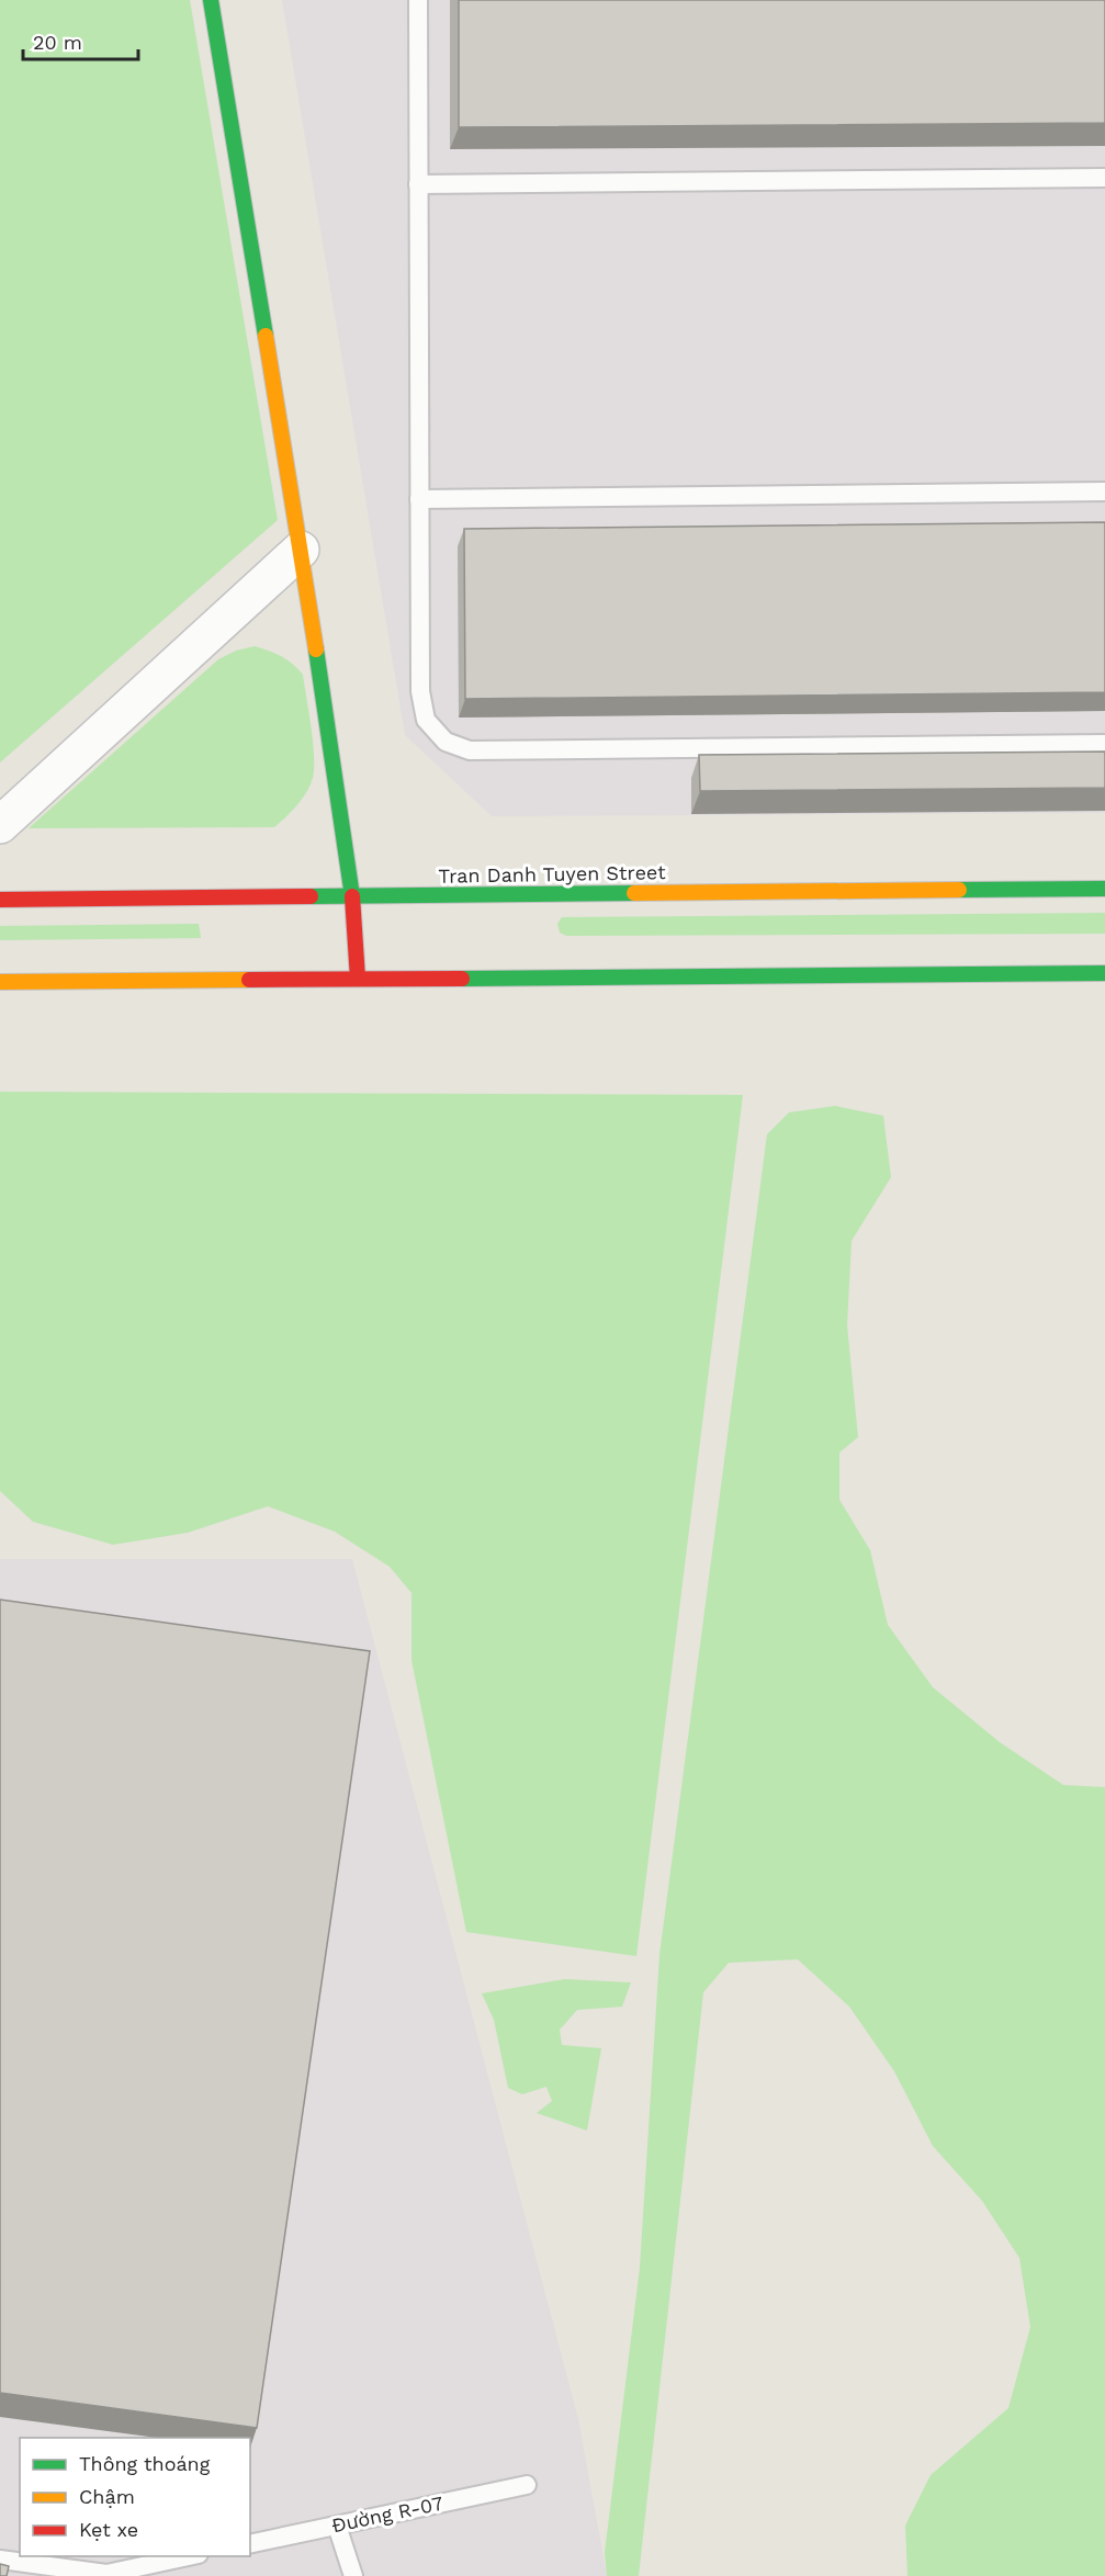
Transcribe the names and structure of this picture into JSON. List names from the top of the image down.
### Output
{
  "streets": {
    "main road": ["Tran Danh Tuyen Street"],
    "lane": ["Đường R-07"]
  },
  "legend": ["Thông thoáng", "Chậm", "Kẹt xe"],
  "scale_bar": "20 m"
}
